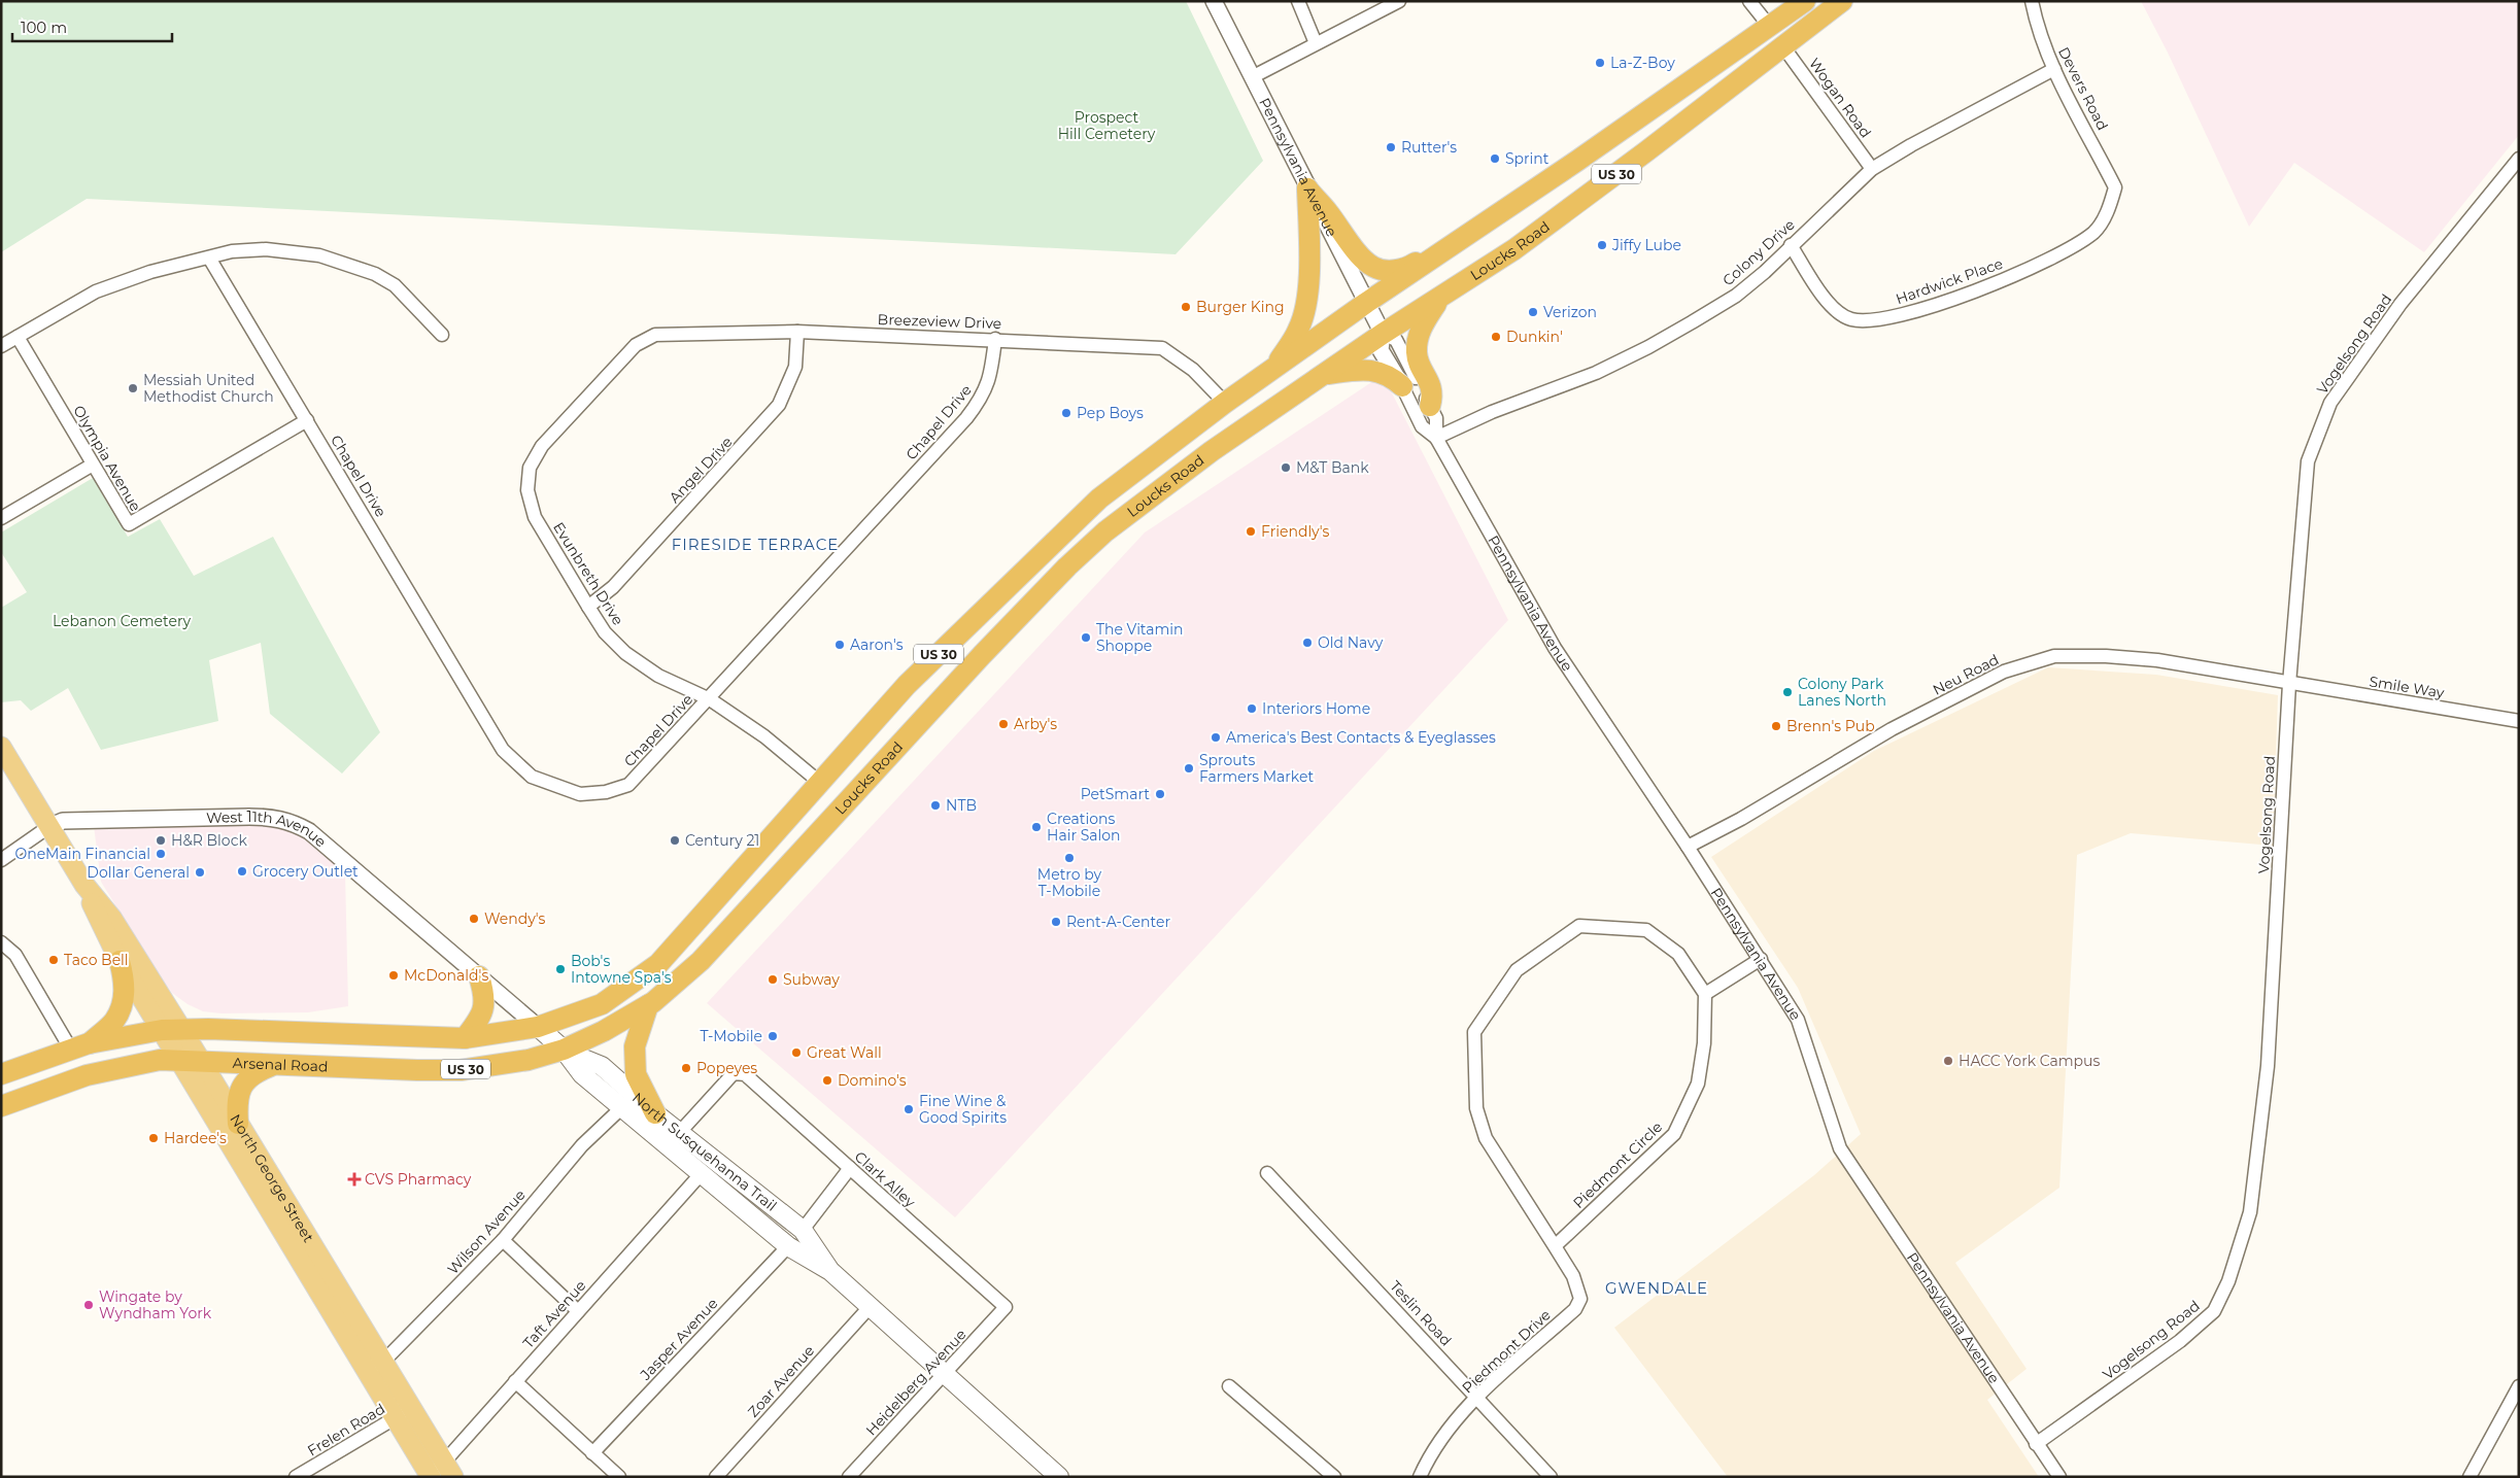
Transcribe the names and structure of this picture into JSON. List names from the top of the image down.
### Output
{
  "streets": {
    "highway": ["US 30", "Loucks Road", "Arsenal Road"],
    "main road": ["North Susquehanna Trail", "North George Street"],
    "street": [
      "Devers Road",
      "Wogan Road",
      "Pennsylvania Avenue",
      "Colony Drive",
      "Hardwick Place",
      "Breezeview Drive",
      "Vogelsong Road",
      "Chapel Drive",
      "Olympia Avenue",
      "Angel Drive",
      "Evunbreth Drive",
      "Neu Road",
      "Smile Way",
      "West 11th Avenue",
      "Piedmont Circle",
      "Clark Alley",
      "Wilson Avenue",
      "Teslin Road",
      "Taft Avenue",
      "Jasper Avenue",
      "Piedmont Drive",
      "Zoar Avenue",
      "Heidelberg Avenue",
      "Frelen Road"
    ]
  },
  "crossings": [
    ["Devers Road", "Colony Drive"],
    ["Devers Road", "Hardwick Place"],
    ["Wogan Road", "Loucks Road"],
    ["Wogan Road", "Colony Drive"],
    ["Pennsylvania Avenue", "US 30"],
    ["Pennsylvania Avenue", "Loucks Road"],
    ["Pennsylvania Avenue", "Colony Drive"],
    ["Pennsylvania Avenue", "Vogelsong Road"],
    ["Pennsylvania Avenue", "Neu Road"],
    ["US 30", "Breezeview Drive"],
    ["US 30", "Evunbreth Drive"],
    ["US 30", "West 11th Avenue"],
    ["US 30", "North Susquehanna Trail"],
    ["US 30", "North George Street"],
    ["Loucks Road", "Arsenal Road"],
    ["Loucks Road", "North Susquehanna Trail"],
    ["Colony Drive", "Hardwick Place"],
    ["Breezeview Drive", "Chapel Drive"],
    ["Breezeview Drive", "Angel Drive"],
    ["Breezeview Drive", "Evunbreth Drive"],
    ["Vogelsong Road", "Neu Road"],
    ["Vogelsong Road", "Smile Way"],
    ["Chapel Drive", "Olympia Avenue"],
    ["Chapel Drive", "Evunbreth Drive"],
    ["Angel Drive", "Evunbreth Drive"],
    ["Neu Road", "Smile Way"],
    ["West 11th Avenue", "North Susquehanna Trail"],
    ["West 11th Avenue", "North George Street"],
    ["Arsenal Road", "North Susquehanna Trail"],
    ["Arsenal Road", "North George Street"],
    ["North Susquehanna Trail", "Clark Alley"],
    ["North Susquehanna Trail", "Wilson Avenue"],
    ["North Susquehanna Trail", "Taft Avenue"],
    ["North Susquehanna Trail", "Jasper Avenue"],
    ["North Susquehanna Trail", "Zoar Avenue"],
    ["North Susquehanna Trail", "Heidelberg Avenue"],
    ["Piedmont Circle", "Piedmont Drive"],
    ["North George Street", "Wilson Avenue"],
    ["North George Street", "Taft Avenue"],
    ["North George Street", "Frelen Road"],
    ["Clark Alley", "Heidelberg Avenue"],
    ["Teslin Road", "Piedmont Drive"]
  ],
  "districts": ["FIRESIDE TERRACE", "GWENDALE"],
  "parks": ["Prospect Hill Cemetery", "Lebanon Cemetery"],
  "places": {
    "other": [
      "La-Z-Boy",
      "Rutter's",
      "Sprint",
      "Jiffy Lube",
      "Burger King",
      "Verizon",
      "Dunkin'",
      "Messiah United Methodist Church",
      "Pep Boys",
      "M&T Bank",
      "Friendly's",
      "The Vitamin Shoppe",
      "Old Navy",
      "Aaron's",
      "Colony Park Lanes North",
      "Interiors Home",
      "Arby's",
      "Brenn's Pub",
      "America's Best Contacts & Eyeglasses",
      "Sprouts Farmers Market",
      "PetSmart",
      "NTB",
      "Creations Hair Salon",
      "H&R Block",
      "Century 21",
      "OneMain Financial",
      "Metro by T-Mobile",
      "Grocery Outlet",
      "Dollar General",
      "Wendy's",
      "Rent-A-Center",
      "Taco Bell",
      "Bob's Intowne Spa's",
      "McDonald's",
      "Subway",
      "T-Mobile",
      "Great Wall",
      "HACC York Campus",
      "Popeyes",
      "Domino's",
      "Fine Wine & Good Spirits",
      "Hardee's",
      "Wingate by Wyndham York"
    ],
    "health": ["CVS Pharmacy"]
  },
  "scale_bar": "100 m"
}
